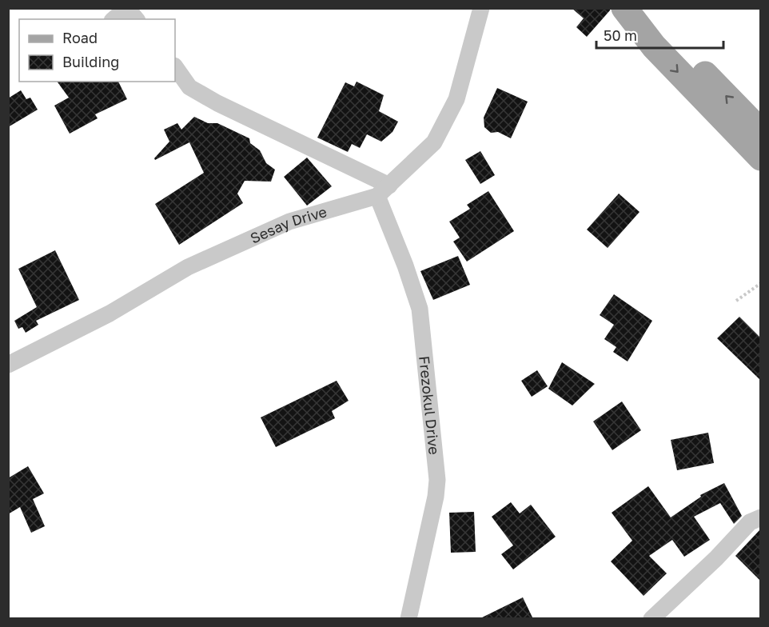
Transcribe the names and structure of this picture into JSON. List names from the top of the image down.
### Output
{
  "streets": {
    "street": ["Sesay Drive", "Frezokul Drive"]
  },
  "crossings": [
    ["Sesay Drive", "Frezokul Drive"]
  ],
  "legend": ["Road", "Building"],
  "scale_bar": "50 m"
}
